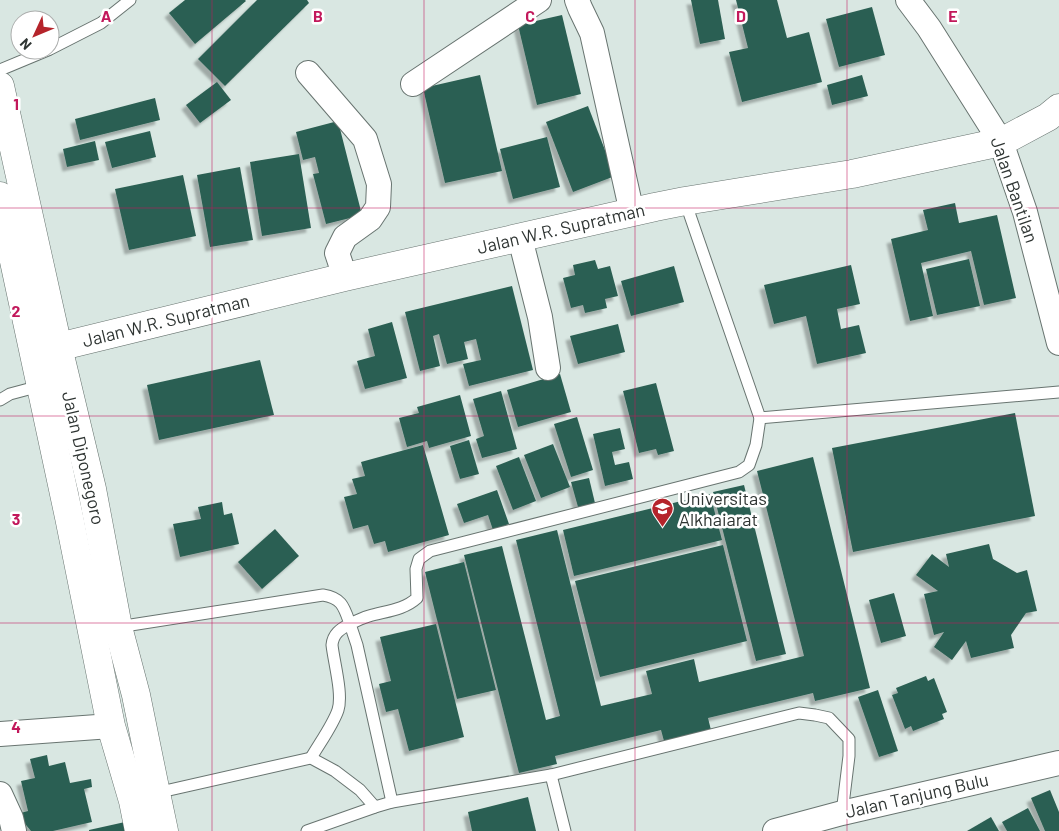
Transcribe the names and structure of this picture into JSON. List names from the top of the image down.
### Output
{
  "streets": {
    "main road": ["Jalan W.R. Supratman", "Jalan Diponegoro"],
    "street": ["Jalan Bantilan", "Jalan Tanjung Bulu"]
  },
  "crossings": [
    ["Jalan Bantilan", "Jalan W.R. Supratman"],
    ["Jalan W.R. Supratman", "Jalan Diponegoro"]
  ],
  "places": {
    "school or university": ["Universitas Alkhaiarat"]
  },
  "north": "bottom left",
  "grid": {
    "columns": [
      "A",
      "B",
      "C",
      "D",
      "E"
    ],
    "rows": [
      "1",
      "2",
      "3",
      "4"
    ]
  }
}
